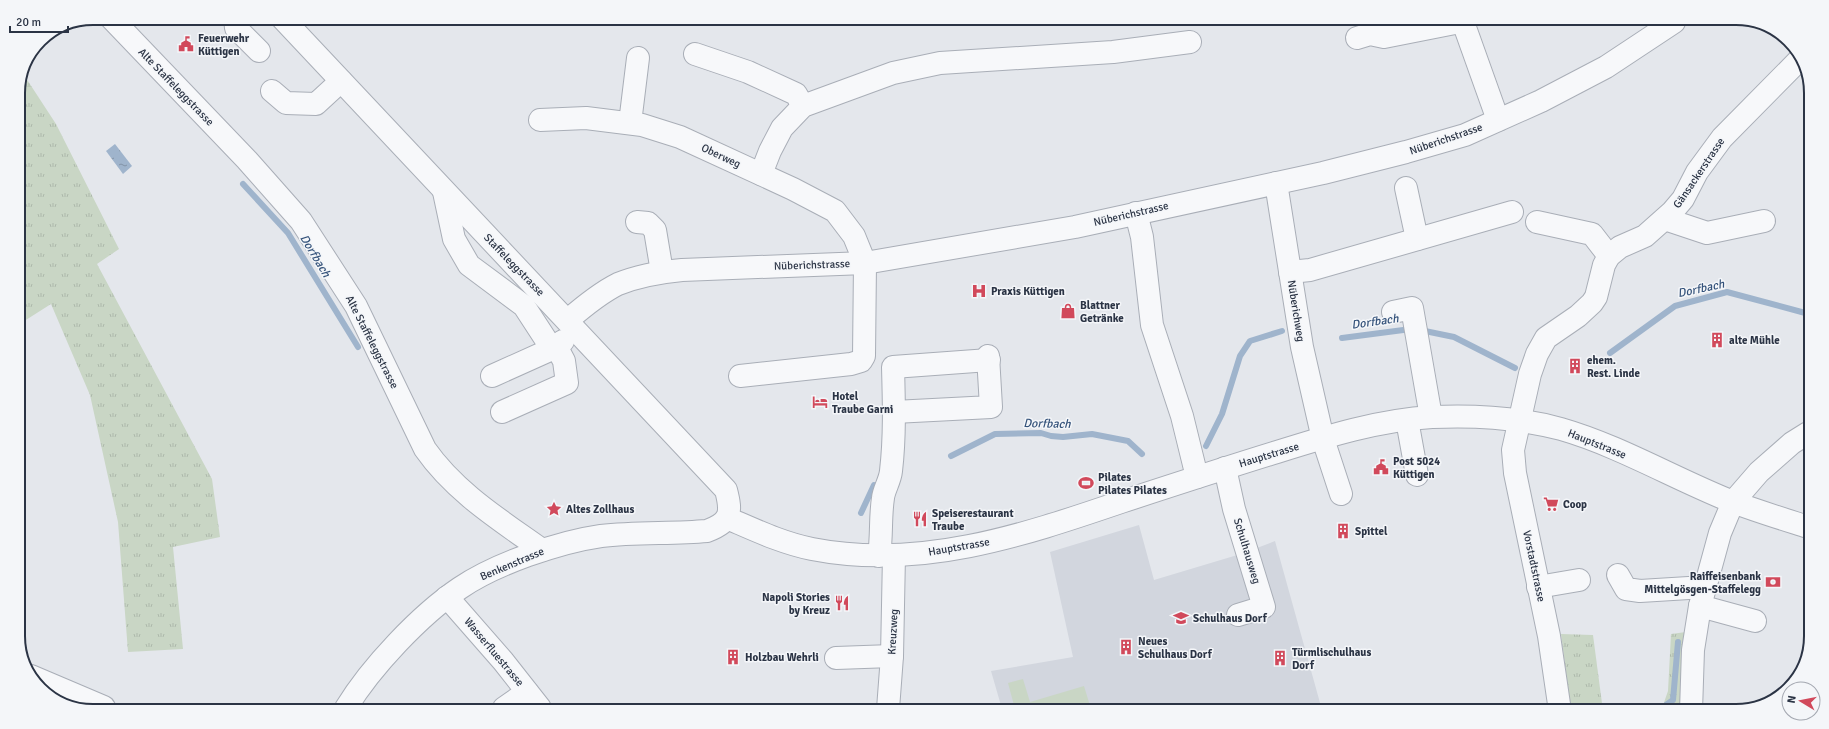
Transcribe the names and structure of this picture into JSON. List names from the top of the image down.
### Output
{
  "streets": {
    "street": [
      "Alte Staffeleggstrasse",
      "Nüberichstrasse",
      "Oberweg",
      "Gänsackerstrasse",
      "Staffeleggstrasse",
      "Nüberichweg",
      "Hauptstrasse",
      "Schulhausweg",
      "Benkenstrasse",
      "Vorstadtstrasse",
      "Kreuzweg",
      "Wasserfluestrasse"
    ]
  },
  "crossings": [
    ["Alte Staffeleggstrasse", "Benkenstrasse"],
    ["Nüberichstrasse", "Oberweg"],
    ["Nüberichstrasse", "Staffeleggstrasse"],
    ["Nüberichstrasse", "Nüberichweg"],
    ["Staffeleggstrasse", "Hauptstrasse"],
    ["Staffeleggstrasse", "Benkenstrasse"],
    ["Nüberichweg", "Hauptstrasse"],
    ["Hauptstrasse", "Schulhausweg"],
    ["Hauptstrasse", "Benkenstrasse"],
    ["Hauptstrasse", "Vorstadtstrasse"],
    ["Hauptstrasse", "Kreuzweg"],
    ["Benkenstrasse", "Wasserfluestrasse"]
  ],
  "water": ["Dorfbach"],
  "places": {
    "public building": ["Feuerwehr Küttigen", "Post 5024 Küttigen"],
    "hospital": ["Praxis Küttigen"],
    "shop": ["Blattner Getränke"],
    "building": [
      "alte Mühle",
      "ehem. Rest. Linde",
      "Spittel",
      "Neues Schulhaus Dorf",
      "Holzbau Wehrli",
      "Türmlischulhaus Dorf"
    ],
    "hotel": ["Hotel Traube Garni"],
    "sports": ["Pilates Pilates Pilates"],
    "supermarket": ["Coop"],
    "place": ["Altes Zollhaus"],
    "restaurant": ["Speiserestaurant Traube", "Napoli Stories by Kreuz"],
    "bank": ["Raiffeisenbank Mittelgösgen-Staffelegg"],
    "school or university": ["Schulhaus Dorf"]
  },
  "scale_bar": "20 m",
  "north": "left"
}
